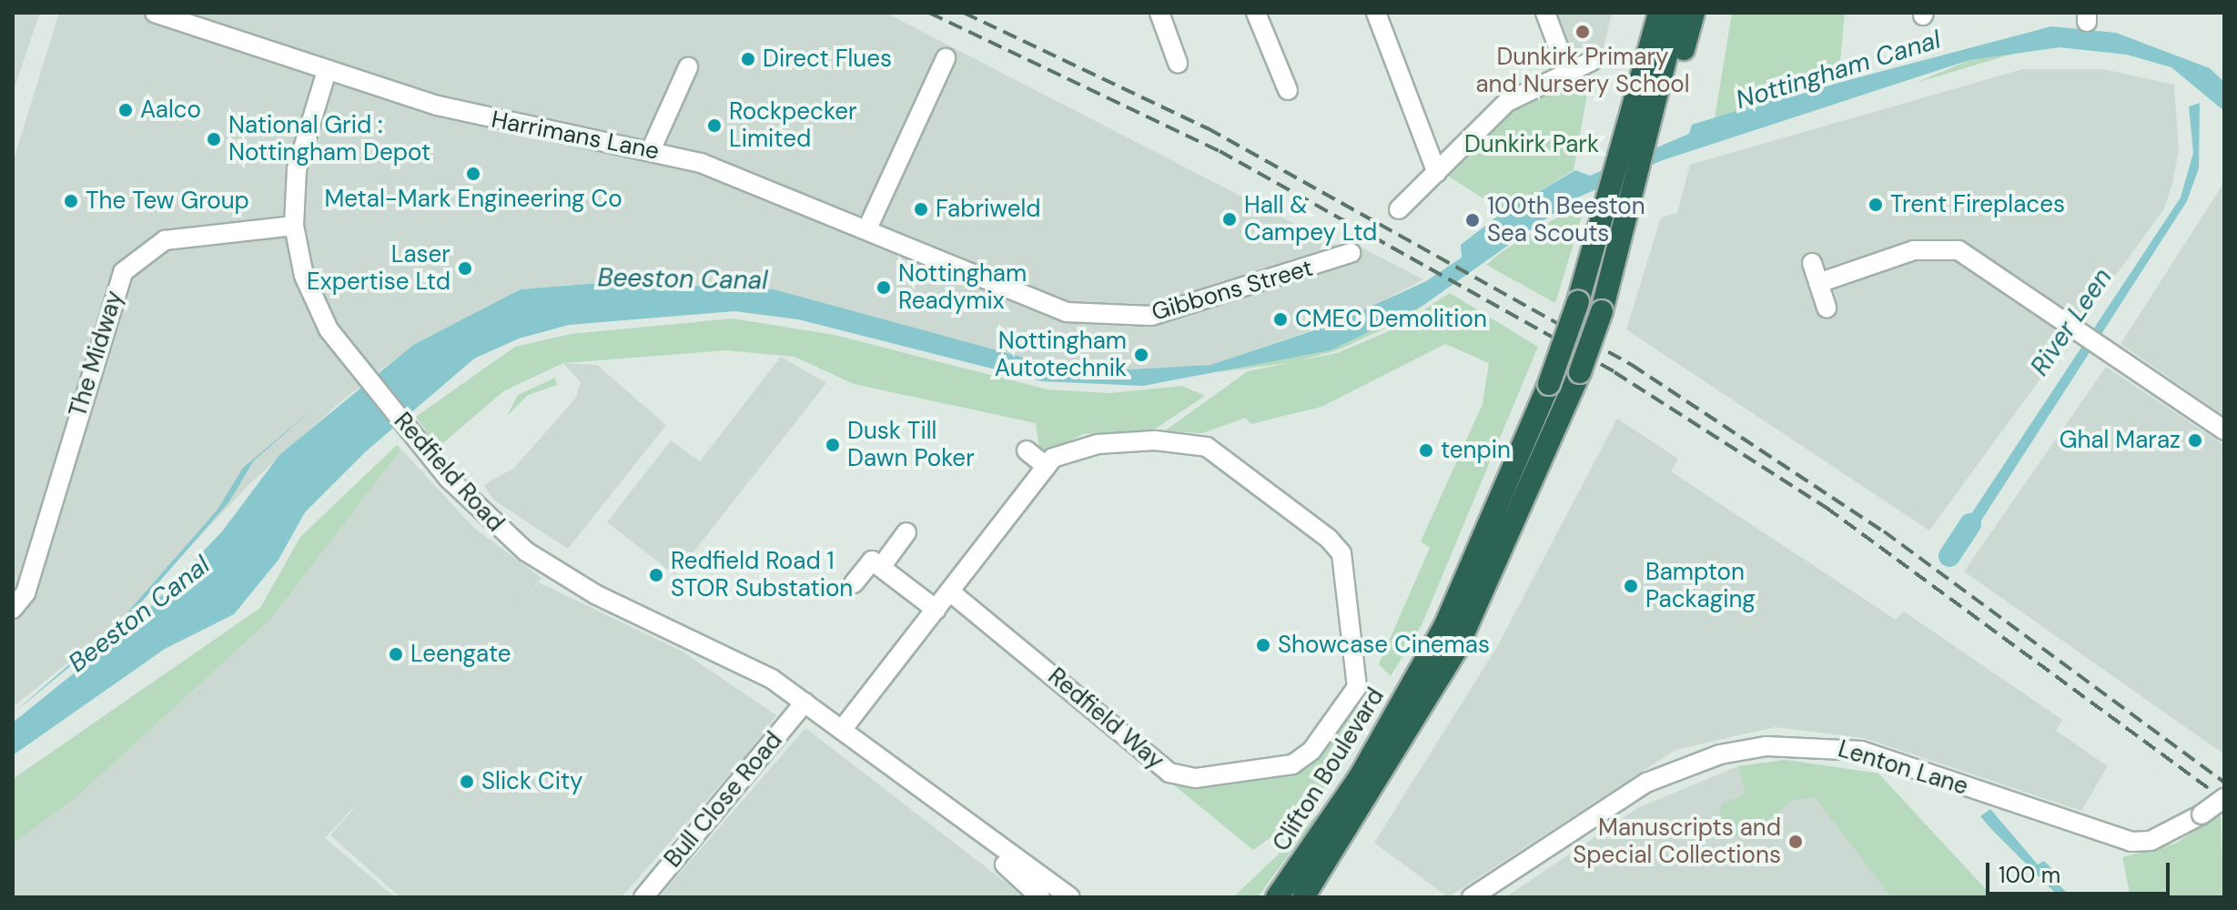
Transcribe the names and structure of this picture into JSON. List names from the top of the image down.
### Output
{
  "streets": {
    "highway": ["Clifton Boulevard"],
    "street": [
      "Harrimans Lane",
      "Gibbons Street",
      "The Midway",
      "Redfield Road",
      "Redfield Way",
      "Lenton Lane",
      "Bull Close Road"
    ]
  },
  "crossings": [
    ["Harrimans Lane", "Gibbons Street"],
    ["Harrimans Lane", "Redfield Road"],
    ["The Midway", "Redfield Road"],
    ["Redfield Road", "Redfield Way"],
    ["Redfield Road", "Bull Close Road"]
  ],
  "water": ["Nottingham Canal", "Beeston Canal", "River Leen"],
  "parks": ["Dunkirk Park"],
  "places": [
    "Dunkirk Primary and Nursery School",
    "Direct Flues",
    "Aalco",
    "Rockpecker Limited",
    "National Grid : Nottingham Depot",
    "Metal-Mark Engineering Co",
    "The Tew Group",
    "Trent Fireplaces",
    "Fabriweld",
    "Hall & Campey Ltd",
    "100th Beeston Sea Scouts",
    "Laser Expertise Ltd",
    "Nottingham Readymix",
    "CMEC Demolition",
    "Nottingham Autotechnik",
    "Ghal Maraz",
    "Dusk Till Dawn Poker",
    "tenpin",
    "Redfield Road 1 STOR Substation",
    "Bampton Packaging",
    "Showcase Cinemas",
    "Leengate",
    "Slick City",
    "Manuscripts and Special Collections"
  ],
  "scale_bar": "100 m"
}
